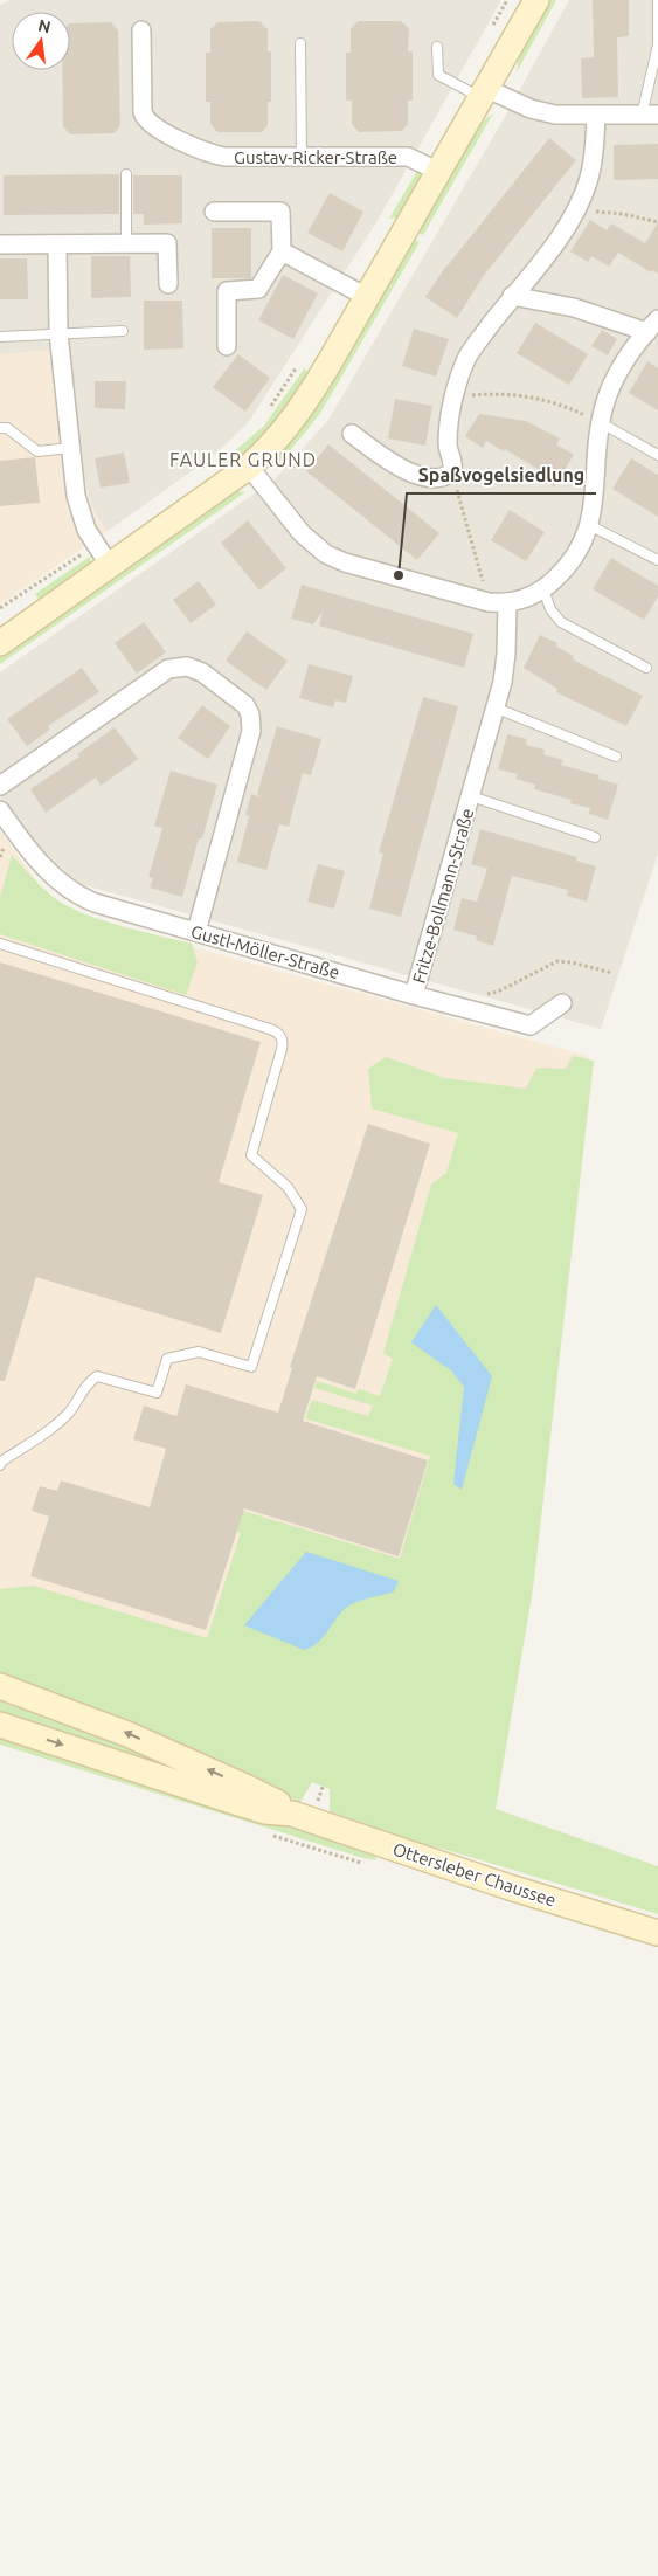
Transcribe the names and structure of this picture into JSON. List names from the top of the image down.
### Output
{
  "streets": {
    "main road": ["Ottersleber Chaussee"],
    "street": ["Gustav-Ricker-Straße", "Fritze-Bollmann-Straße", "Gustl-Möller-Straße"]
  },
  "crossings": [
    ["Fritze-Bollmann-Straße", "Gustl-Möller-Straße"]
  ],
  "districts": ["FAULER GRUND"],
  "places": ["Spaßvogelsiedlung"],
  "north": "top"
}
